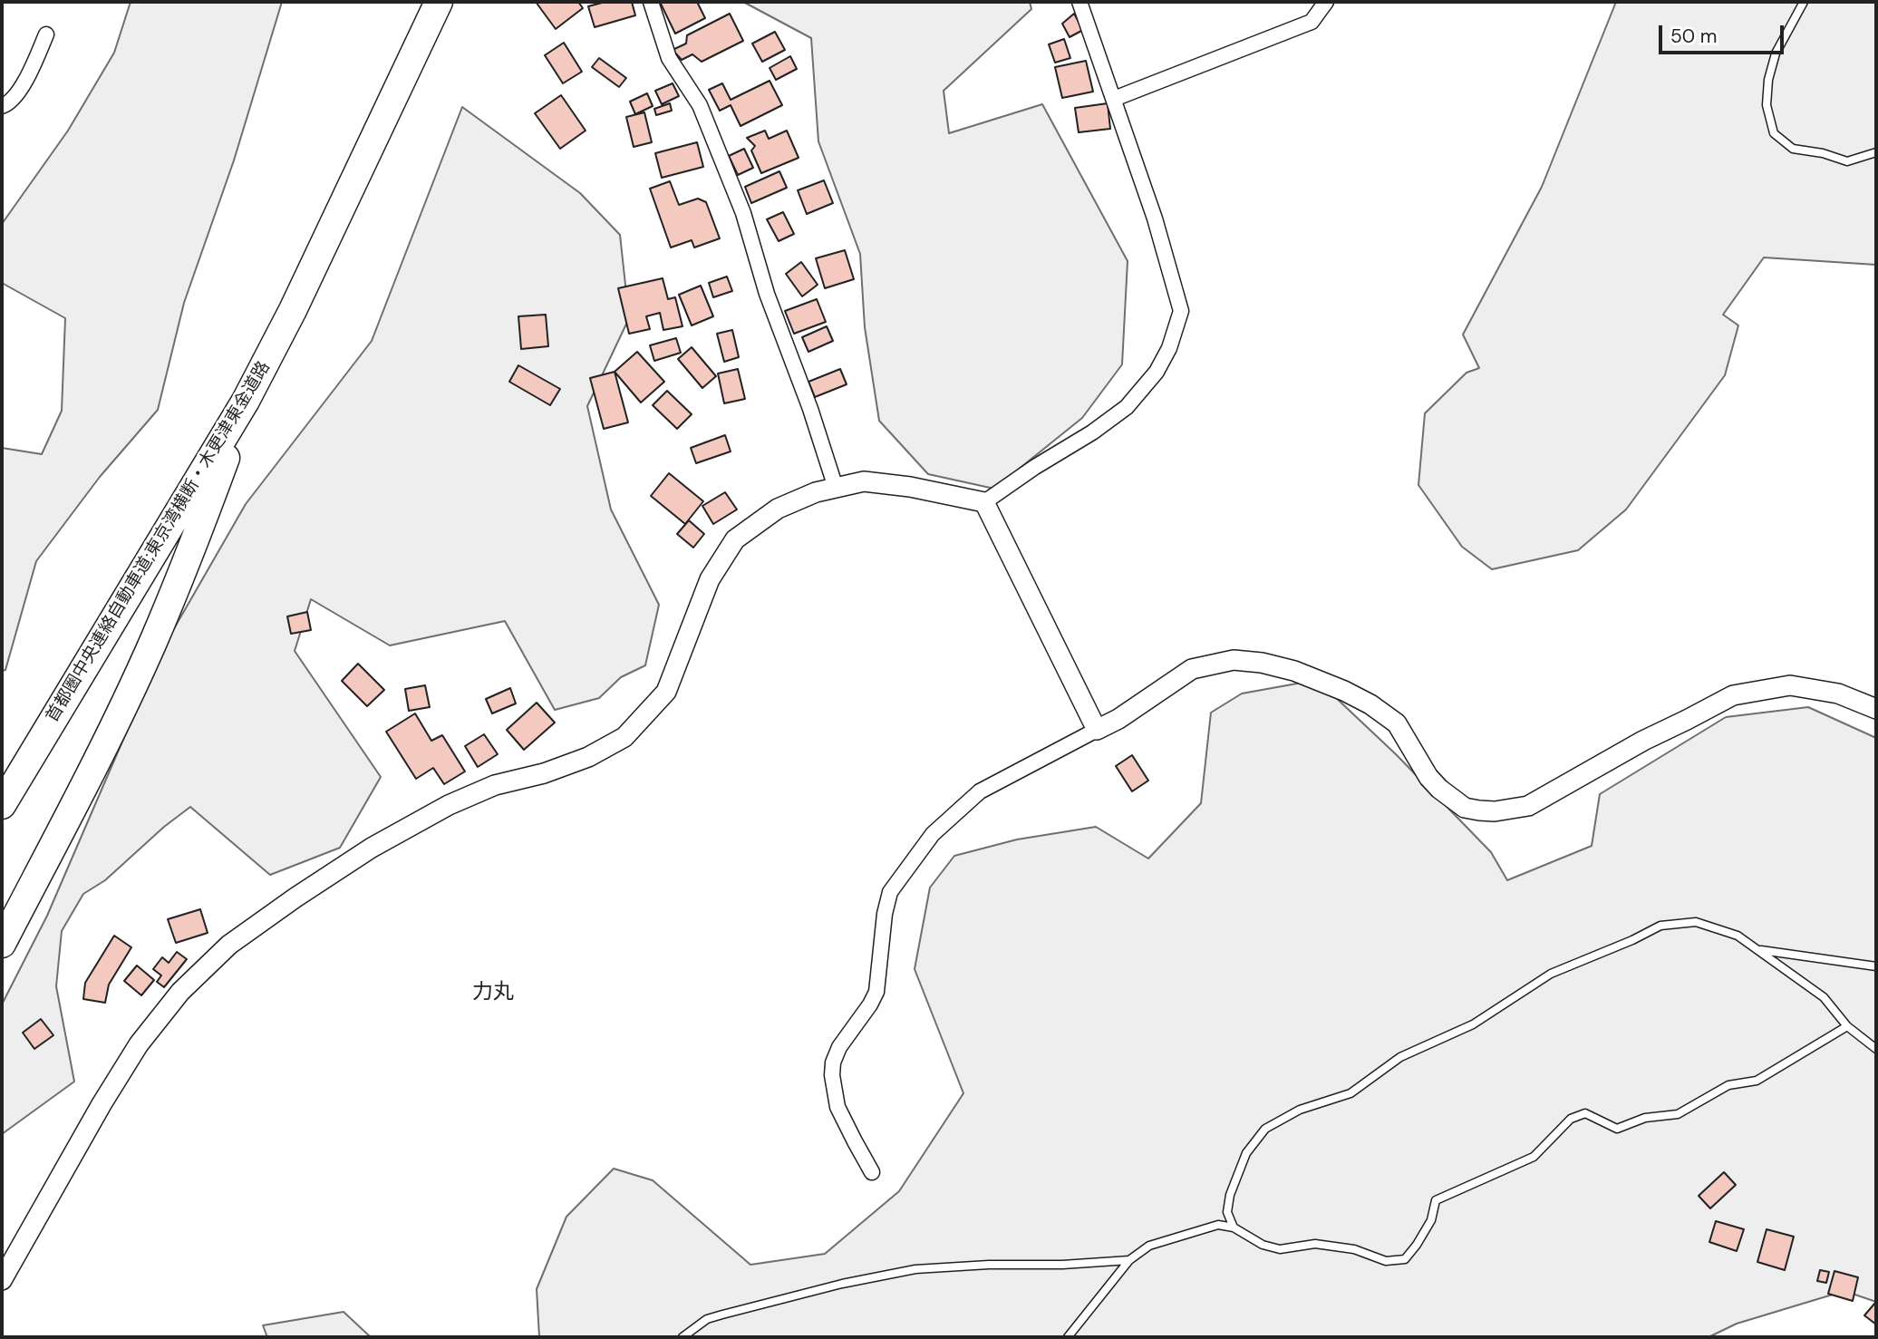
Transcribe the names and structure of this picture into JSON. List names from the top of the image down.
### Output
{
  "streets": {
    "highway": ["首都圏中央連絡自動車道;東京湾横断・木更津東金道路"]
  },
  "districts": ["力丸"],
  "scale_bar": "50 m"
}
